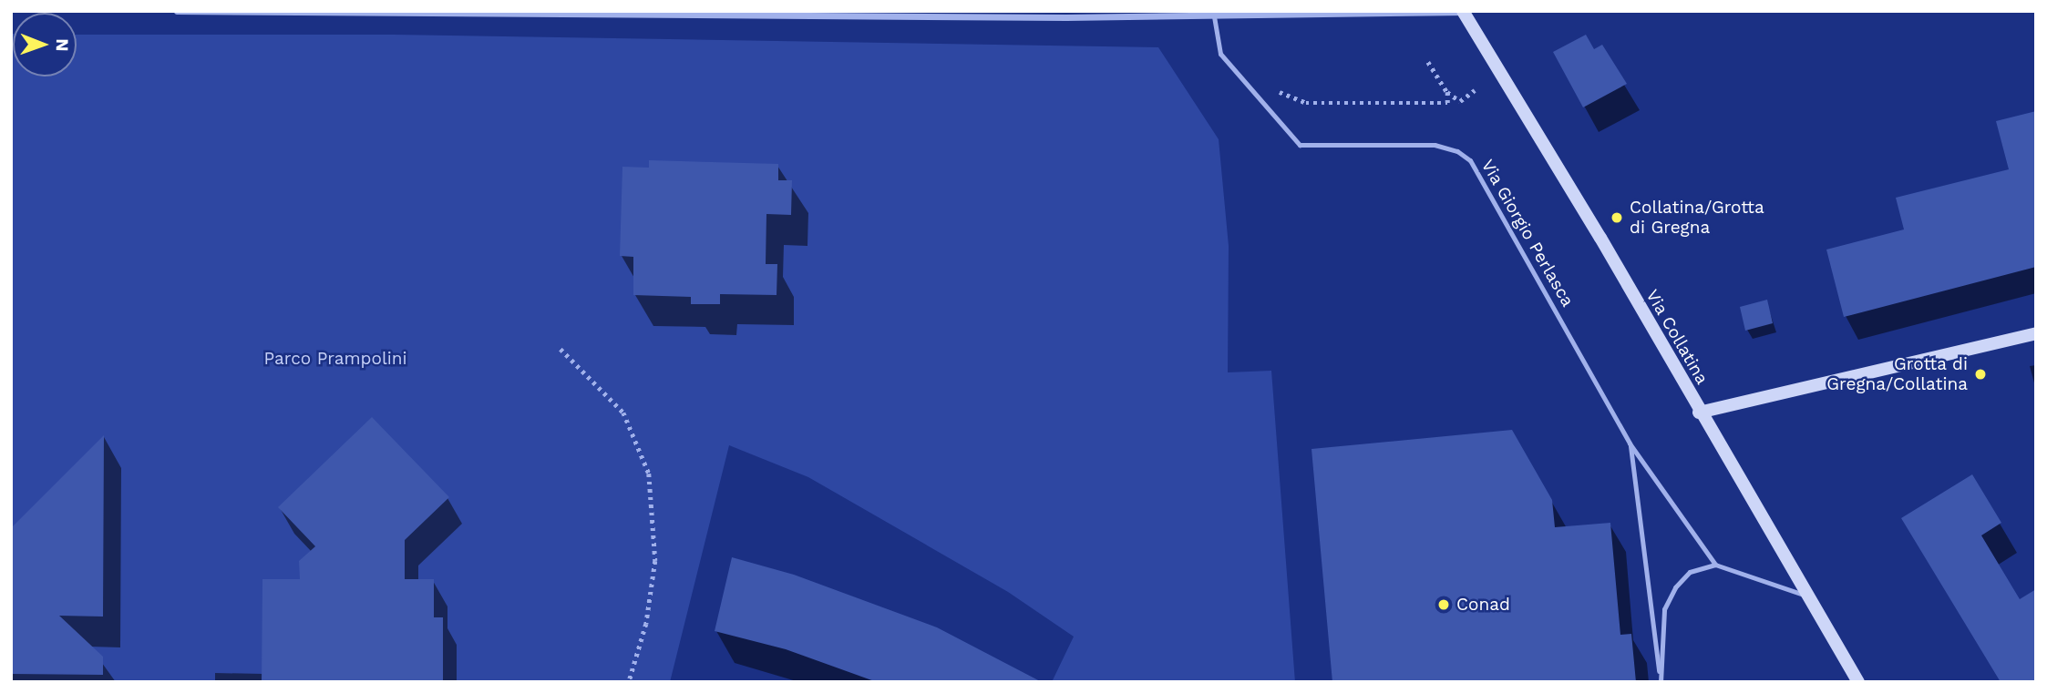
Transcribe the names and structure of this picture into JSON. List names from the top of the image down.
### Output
{
  "streets": {
    "street": ["Via Collatina"],
    "lane": ["Via Giorgio Perlasca"]
  },
  "parks": ["Parco Prampolini"],
  "places": ["Collatina/Grotta di Gregna", "Grotta di Gregna/Collatina", "Conad"],
  "north": "right"
}
